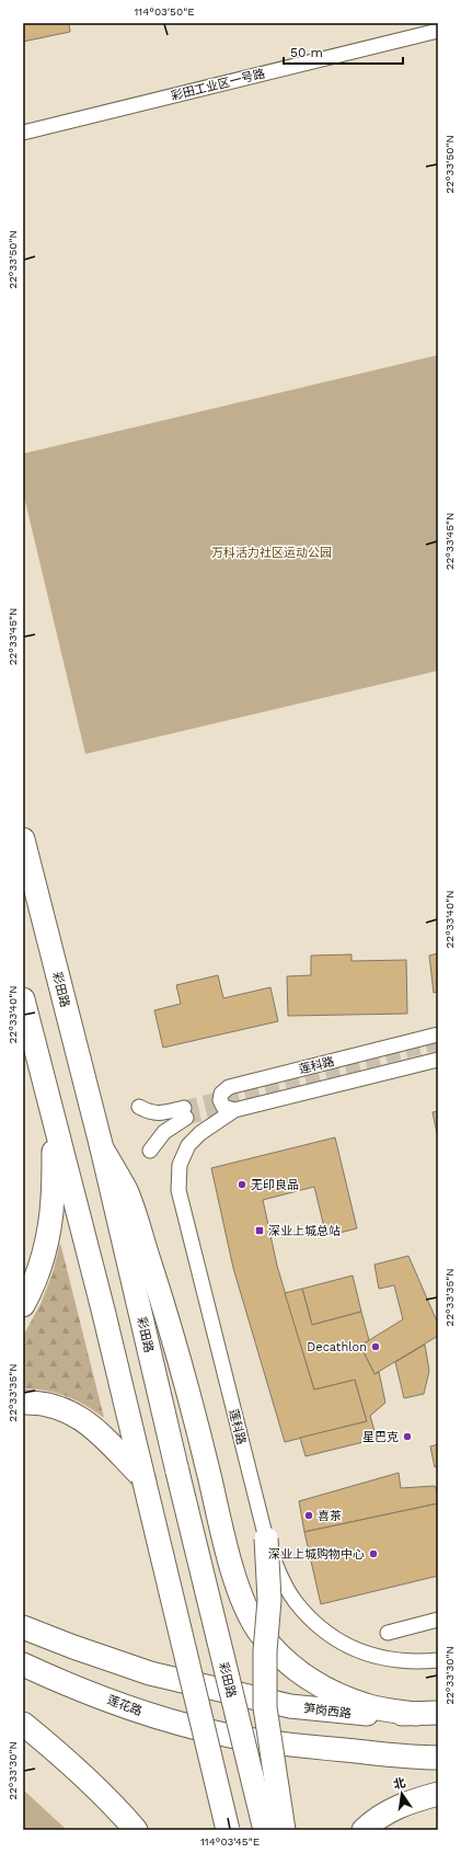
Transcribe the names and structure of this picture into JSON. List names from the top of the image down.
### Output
{
  "streets": {
    "main road": ["彩田路", "莲花路", "笋岗西路"],
    "street": ["彩田工业区一号路", "莲科路"]
  },
  "parks": ["万科活力社区运动公园"],
  "places": {
    "other": [
      "无印良品",
      "Decathlon",
      "星巴克",
      "喜茶",
      "深业上城购物中心"
    ],
    "transit": ["深业上城总站"]
  },
  "scale_bar": "50 m",
  "north": "top",
  "coordinates": [
    "114°03'50\"E",
    "22°33'50\"N",
    "22°33'45\"N",
    "22°33'40\"N",
    "22°33'35\"N",
    "22°33'30\"N",
    "114°03'45\"E"
  ]
}
